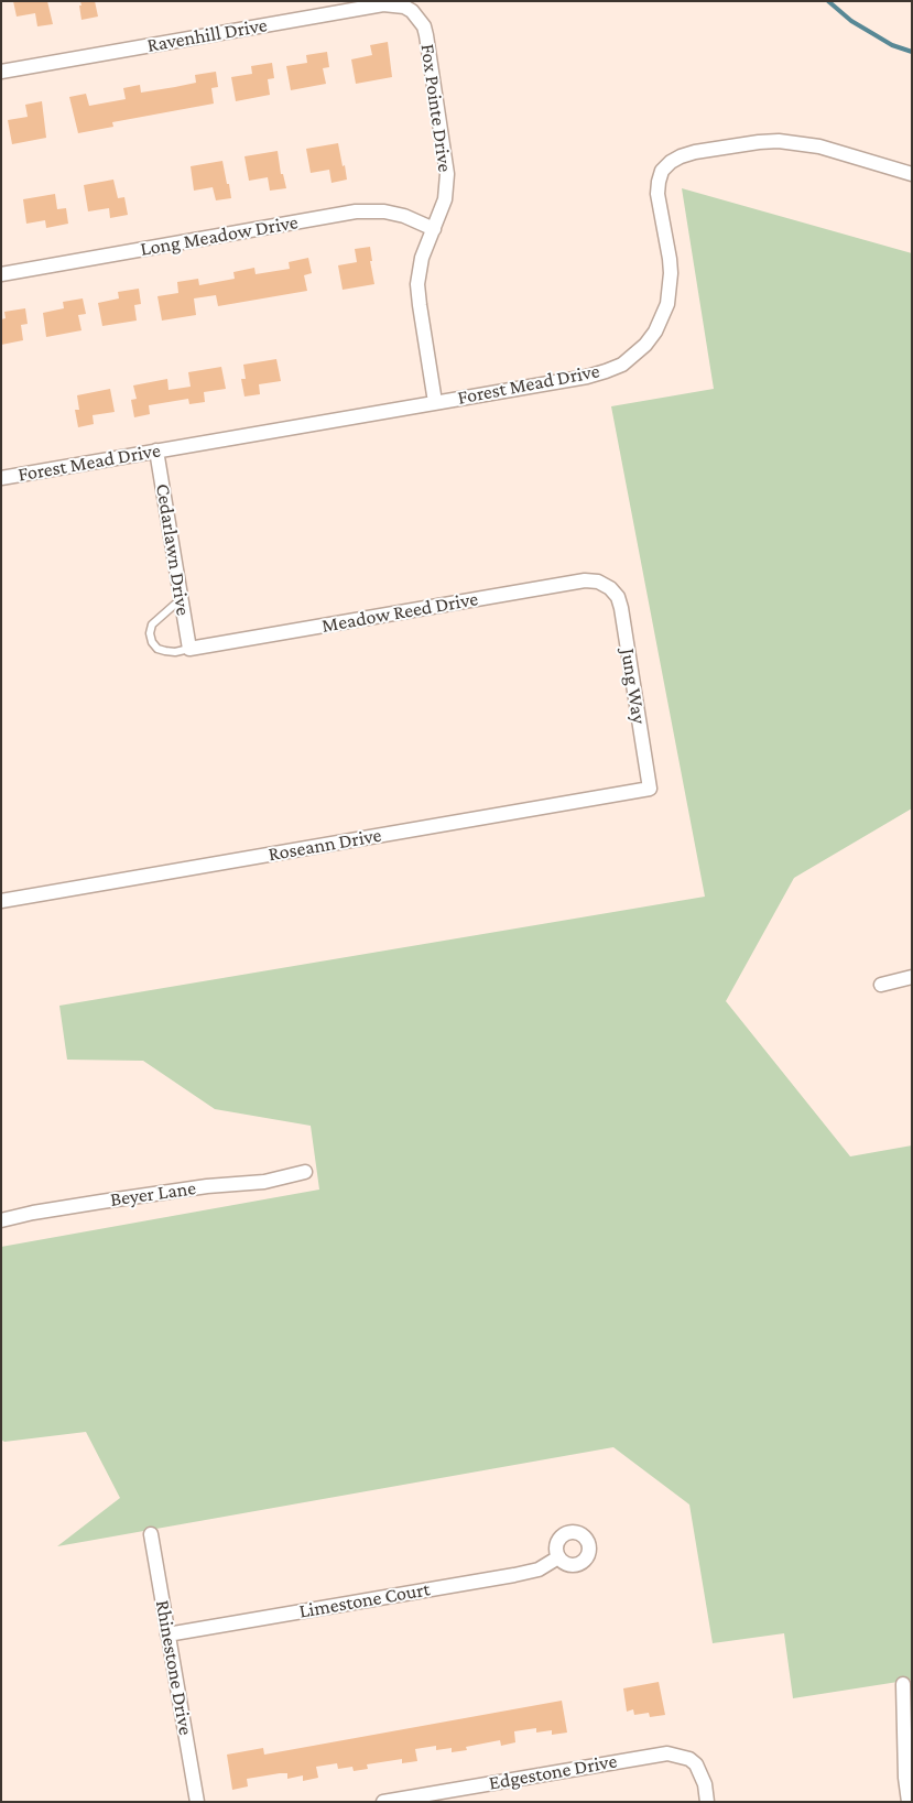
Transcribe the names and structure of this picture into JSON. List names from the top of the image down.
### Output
{
  "streets": {
    "street": [
      "Ravenhill Drive",
      "Fox Pointe Drive",
      "Long Meadow Drive",
      "Forest Mead Drive",
      "Cedarlawn Drive",
      "Meadow Reed Drive",
      "Jung Way",
      "Roseann Drive",
      "Beyer Lane",
      "Limestone Court",
      "Rhinestone Drive",
      "Edgestone Drive"
    ]
  },
  "crossings": [
    ["Ravenhill Drive", "Fox Pointe Drive"],
    ["Fox Pointe Drive", "Long Meadow Drive"],
    ["Fox Pointe Drive", "Forest Mead Drive"],
    ["Forest Mead Drive", "Cedarlawn Drive"],
    ["Cedarlawn Drive", "Meadow Reed Drive"],
    ["Meadow Reed Drive", "Jung Way"],
    ["Jung Way", "Roseann Drive"],
    ["Limestone Court", "Rhinestone Drive"]
  ]
}
